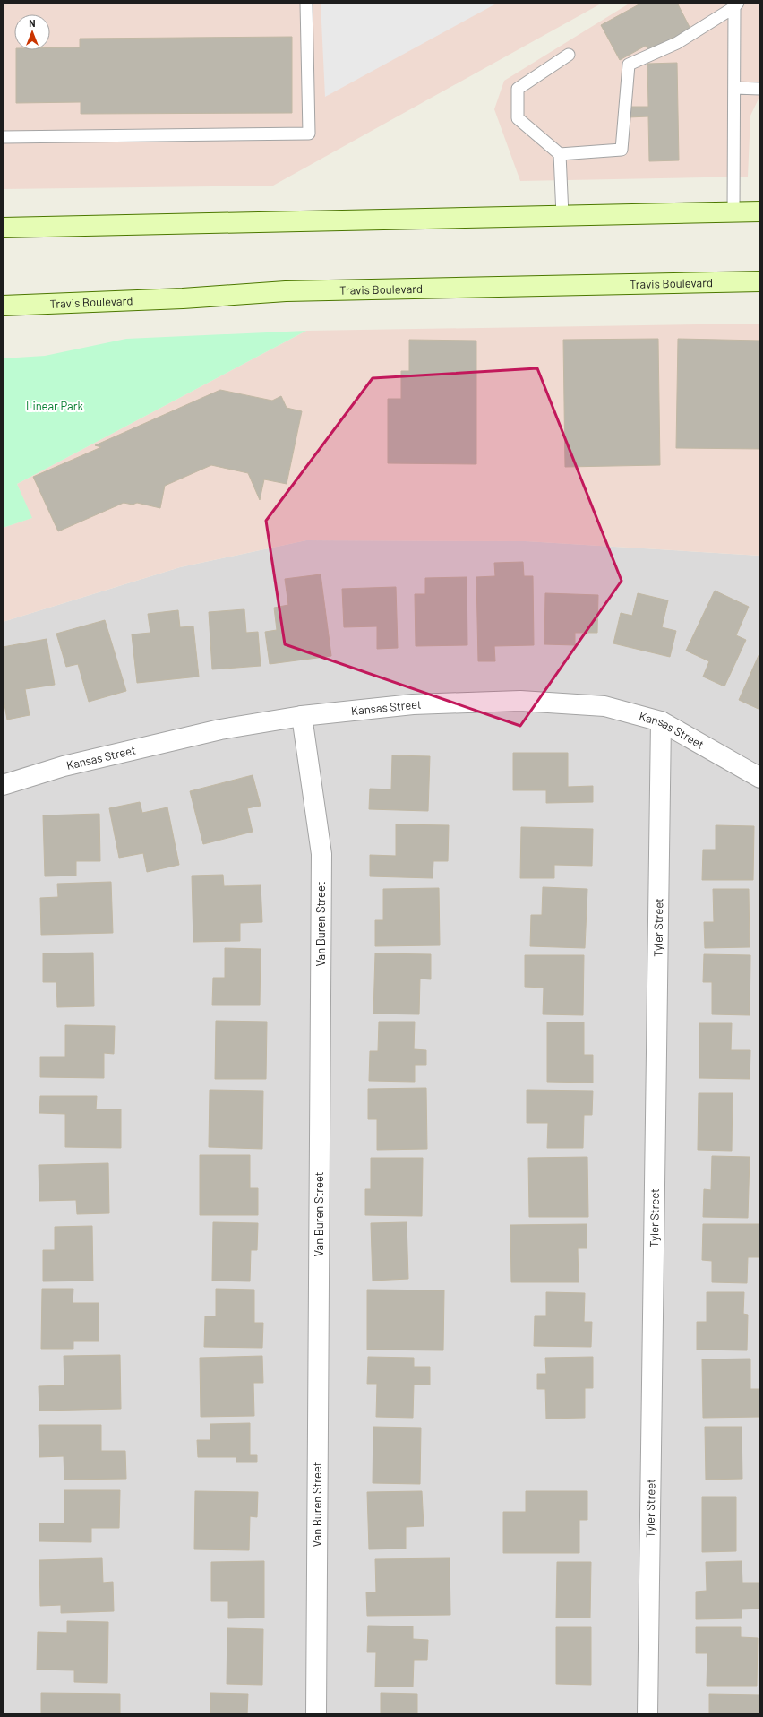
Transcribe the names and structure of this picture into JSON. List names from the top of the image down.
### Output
{
  "streets": {
    "main road": ["Travis Boulevard"],
    "street": ["Kansas Street", "Van Buren Street", "Tyler Street"]
  },
  "crossings": [
    ["Kansas Street", "Van Buren Street"],
    ["Kansas Street", "Tyler Street"]
  ],
  "parks": ["Linear Park"],
  "north": "top"
}
